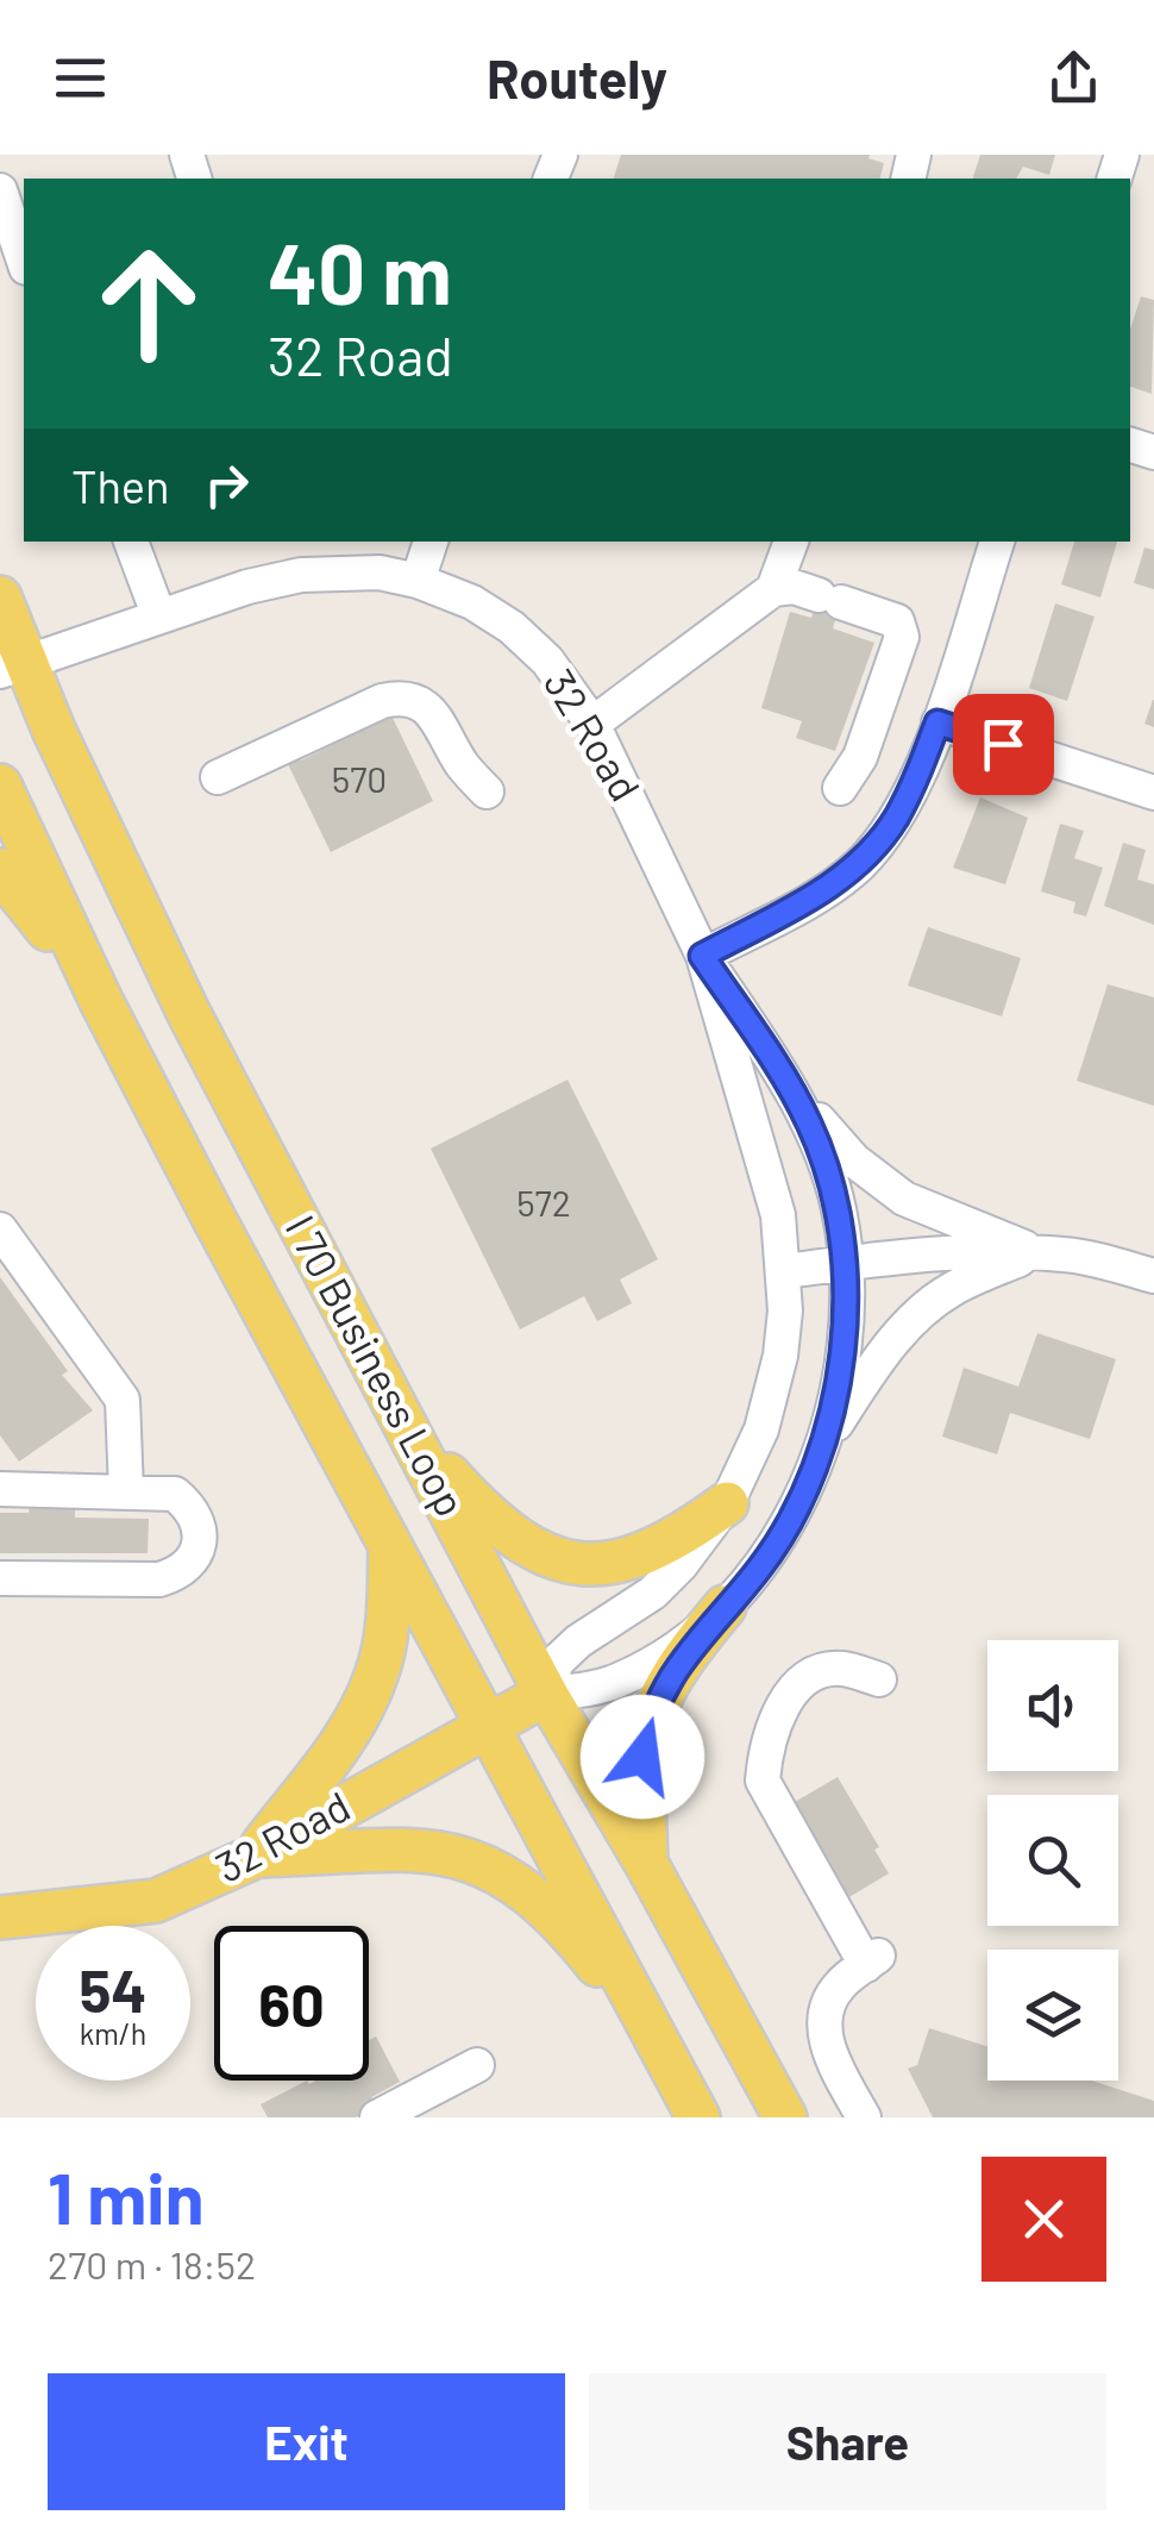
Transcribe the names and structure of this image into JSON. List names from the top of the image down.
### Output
{
  "streets": {
    "main road": ["32 Road", "I 70 Business Loop"]
  },
  "crossings": [
    ["32 Road", "I 70 Business Loop"]
  ],
  "house_numbers": ["570", "572"],
  "page": {
    "header": "Routely",
    "turn": ["40 m", "32 Road"],
    "then": "Then",
    "speed": "54 km/h",
    "limit": "60",
    "heading": ["1 min", "270 m · 18:52"],
    "buttons": ["Exit", "Share"]
  }
}
